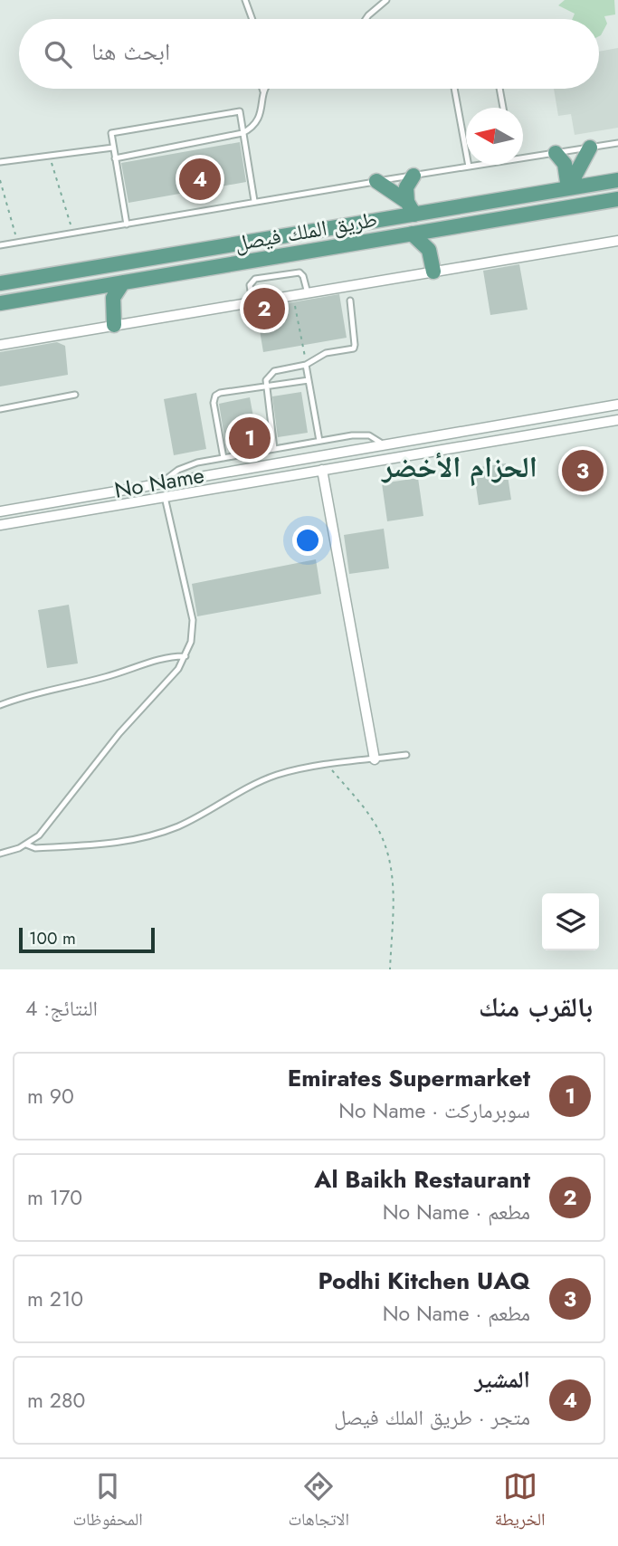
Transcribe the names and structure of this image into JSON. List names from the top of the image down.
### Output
{
  "streets": {
    "main road": ["طريق الملك فيصل"],
    "street": ["No Name"]
  },
  "districts": ["الحزام الأخضر"],
  "scale_bar": "100 m",
  "north": "left",
  "page": {
    "search": "ابحث هنا",
    "pins": [
      "4",
      "2",
      "1",
      "3"
    ],
    "scale": "100 m",
    "heading": ["بالقرب منك", "النتائج: 4"],
    "list": [
      {
        "mark": "1",
        "name": "Emirates Supermarket",
        "note": "سوبرماركت · No Name",
        "value": "90 m"
      },
      {
        "mark": "2",
        "name": "Al Baikh Restaurant",
        "note": "مطعم · No Name",
        "value": "170 m"
      },
      {
        "mark": "3",
        "name": "Podhi Kitchen UAQ",
        "note": "مطعم · No Name",
        "value": "210 m"
      },
      {
        "mark": "4",
        "name": "المشير",
        "note": "متجر · طريق الملك فيصل",
        "value": "280 m"
      }
    ],
    "nav": ["الخريطة", "الاتجاهات", "المحفوظات"]
  }
}
